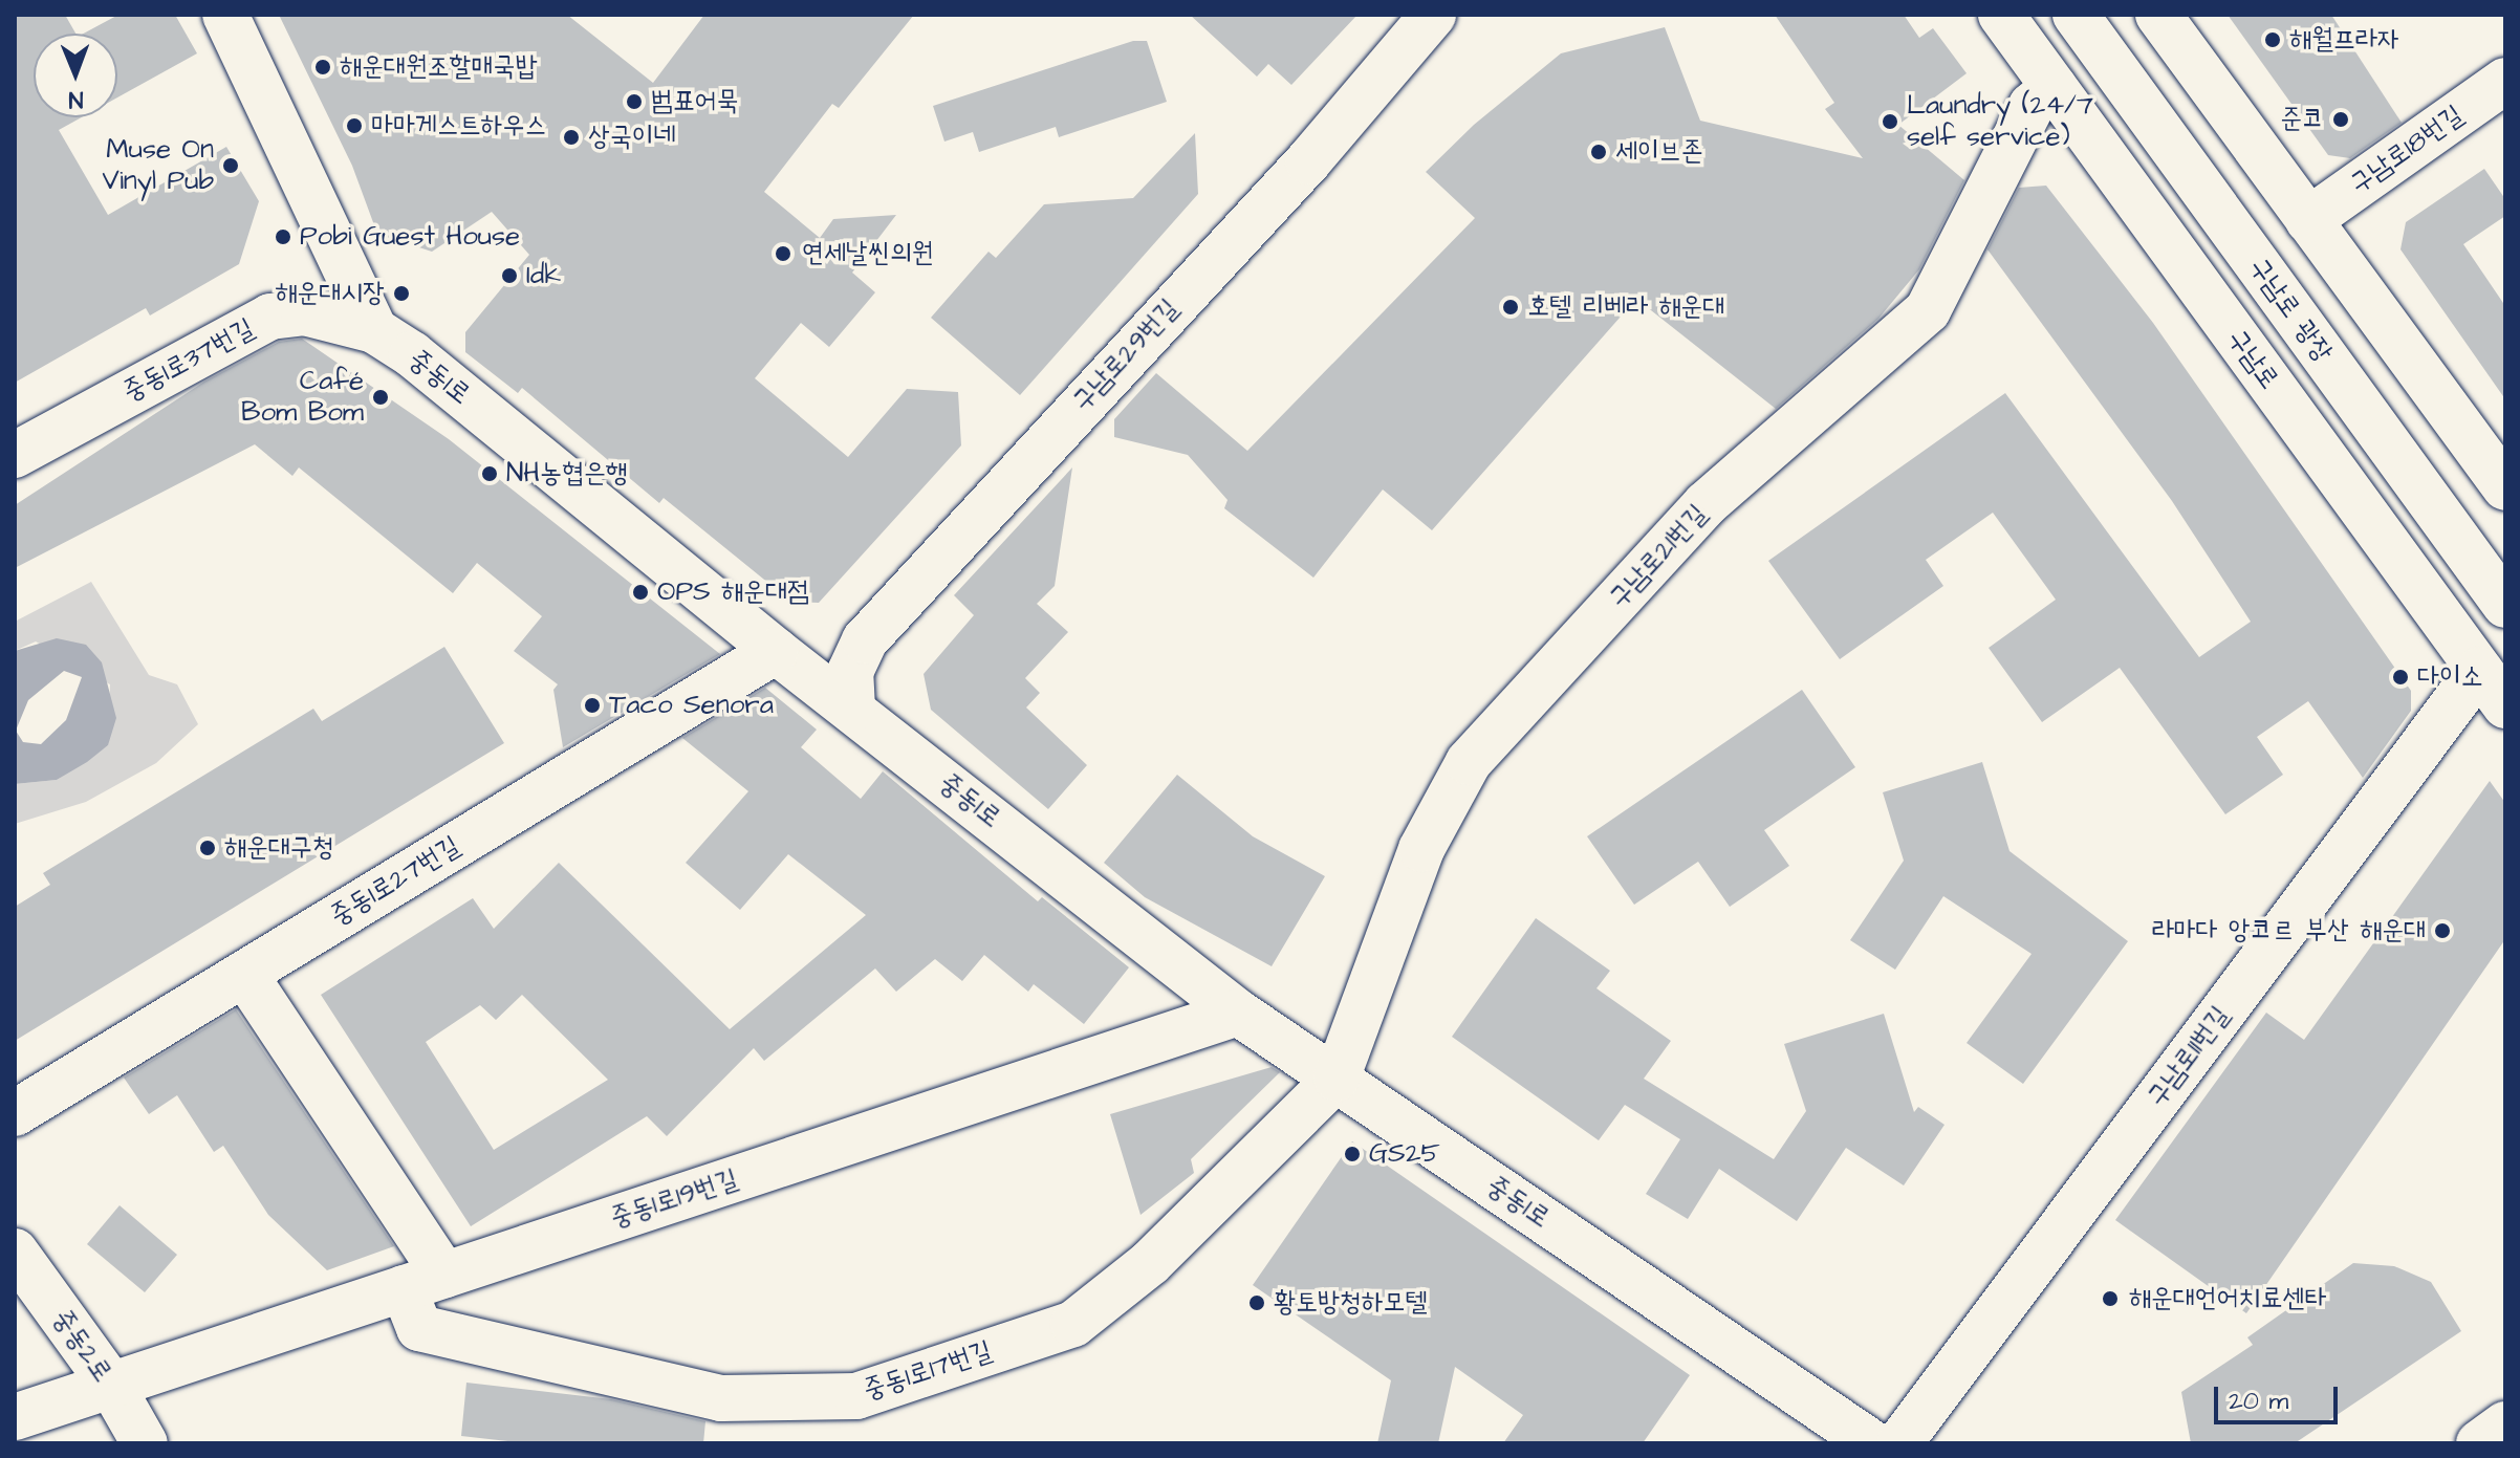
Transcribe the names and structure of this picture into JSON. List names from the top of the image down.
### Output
{
  "streets": {
    "street": [
      "구남로18번길",
      "구남로 광장",
      "구남로29번길",
      "구남로",
      "중동1로37번길",
      "중동1로",
      "구남로21번길",
      "중동1로27번길",
      "구남로11번길",
      "중동1로19번길",
      "중동2로",
      "중동1로17번길"
    ]
  },
  "crossings": [
    ["구남로29번길", "중동1로"],
    ["구남로", "구남로21번길"],
    ["구남로", "구남로11번길"],
    ["중동1로37번길", "중동1로"],
    ["중동1로", "구남로21번길"],
    ["중동1로", "중동1로27번길"],
    ["중동1로", "중동1로19번길"],
    ["중동1로", "중동1로17번길"],
    ["구남로21번길", "중동1로17번길"],
    ["중동1로19번길", "중동2로"],
    ["중동1로19번길", "중동1로17번길"]
  ],
  "places": [
    "해월프라자",
    "해운대원조할매국밥",
    "범표어묵",
    "준코",
    "Laundry (24/7 self service)",
    "마마게스트하우스",
    "상국이네",
    "세이브존",
    "Muse On Vinyl Pub",
    "Pobi Guest House",
    "연세날씬의원",
    "Idk",
    "해운대시장",
    "호텔 리베라 해운대",
    "Café Bom Bom",
    "NH농협은행",
    "OPS 해운대점",
    "다이소",
    "Taco Senora",
    "해운대구청",
    "라마다 앙코르 부산 해운대",
    "GS25",
    "해운대언어치료센타",
    "황토방청하모텔"
  ],
  "scale_bar": "20 m",
  "north": "bottom"
}
